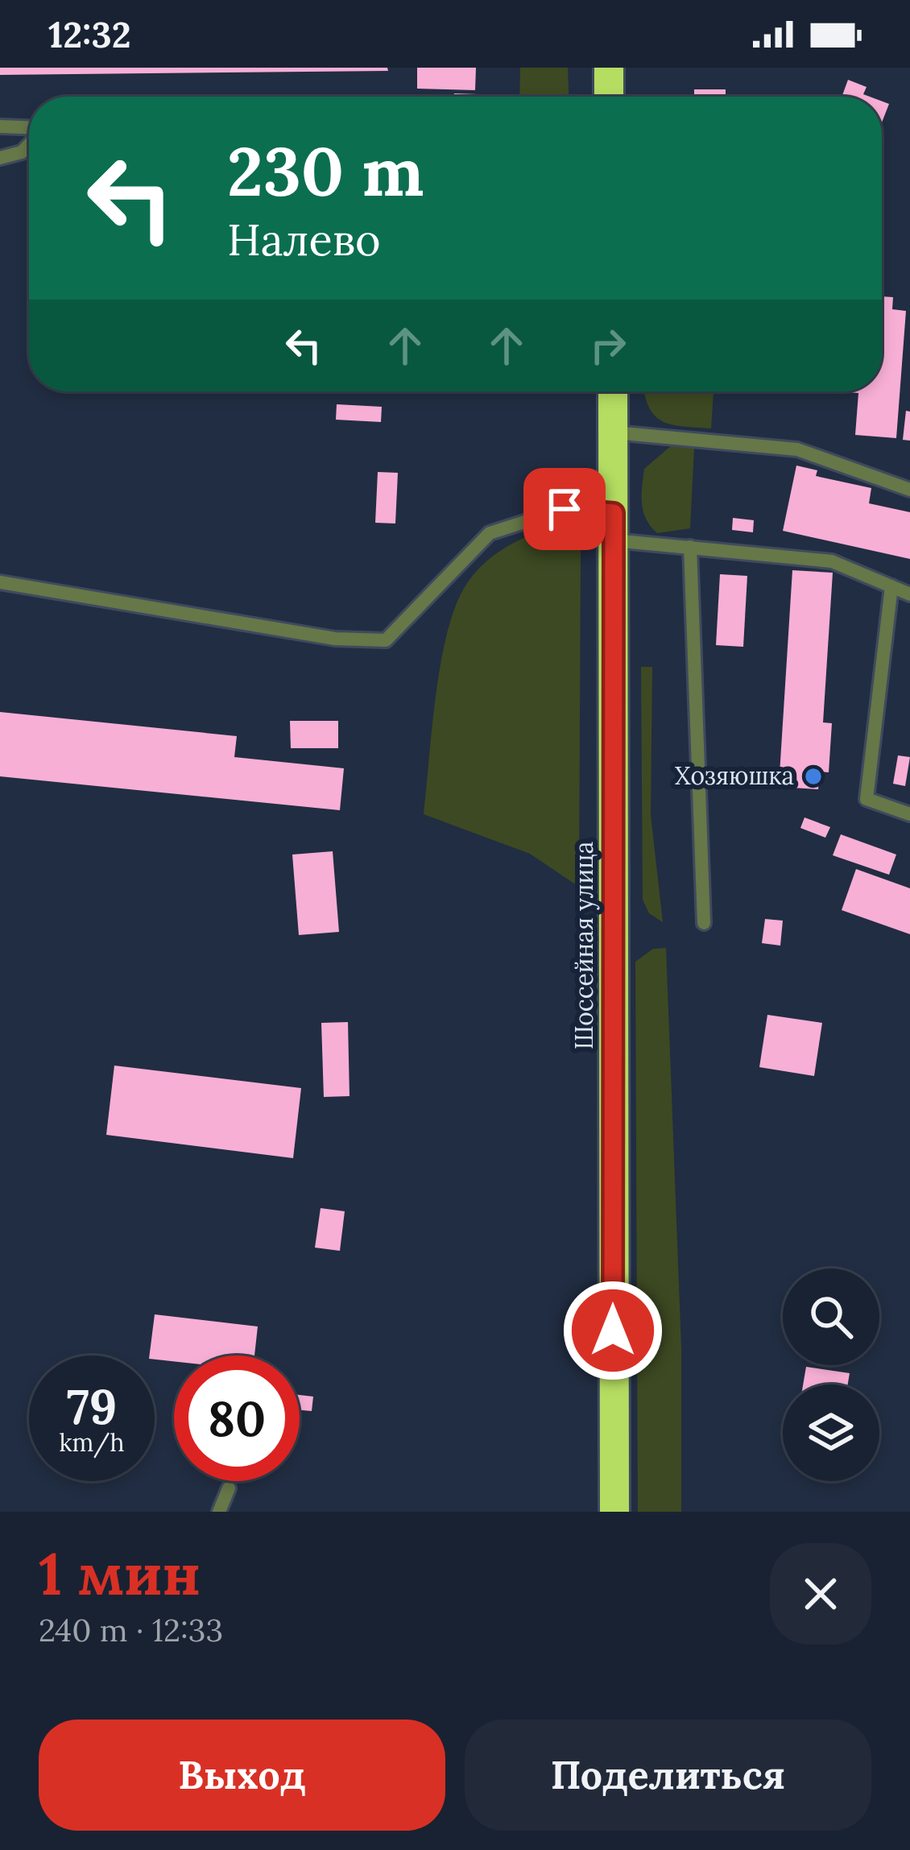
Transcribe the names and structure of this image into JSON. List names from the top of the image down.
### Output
{
  "streets": {
    "highway": ["Шоссейная улица"]
  },
  "places": ["Хозяюшка"],
  "page": {
    "status": "12:32",
    "turn": ["230 m", "Налево"],
    "speed": "79 km/h",
    "limit": "80",
    "heading": ["1 мин", "240 m · 12:33"],
    "buttons": ["Выход", "Поделиться"]
  }
}
